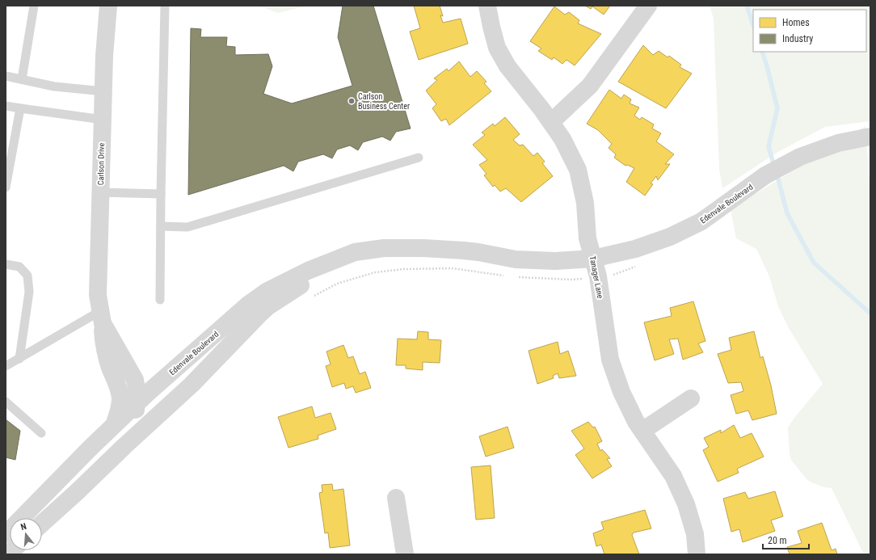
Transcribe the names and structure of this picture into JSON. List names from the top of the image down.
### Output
{
  "streets": {
    "street": ["Carlson Drive", "Edenvale Boulevard", "Tanager Lane"]
  },
  "crossings": [
    ["Carlson Drive", "Edenvale Boulevard"],
    ["Edenvale Boulevard", "Tanager Lane"]
  ],
  "places": ["Carlson Business Center"],
  "legend": ["Homes", "Industry"],
  "scale_bar": "20 m",
  "north": "top"
}
